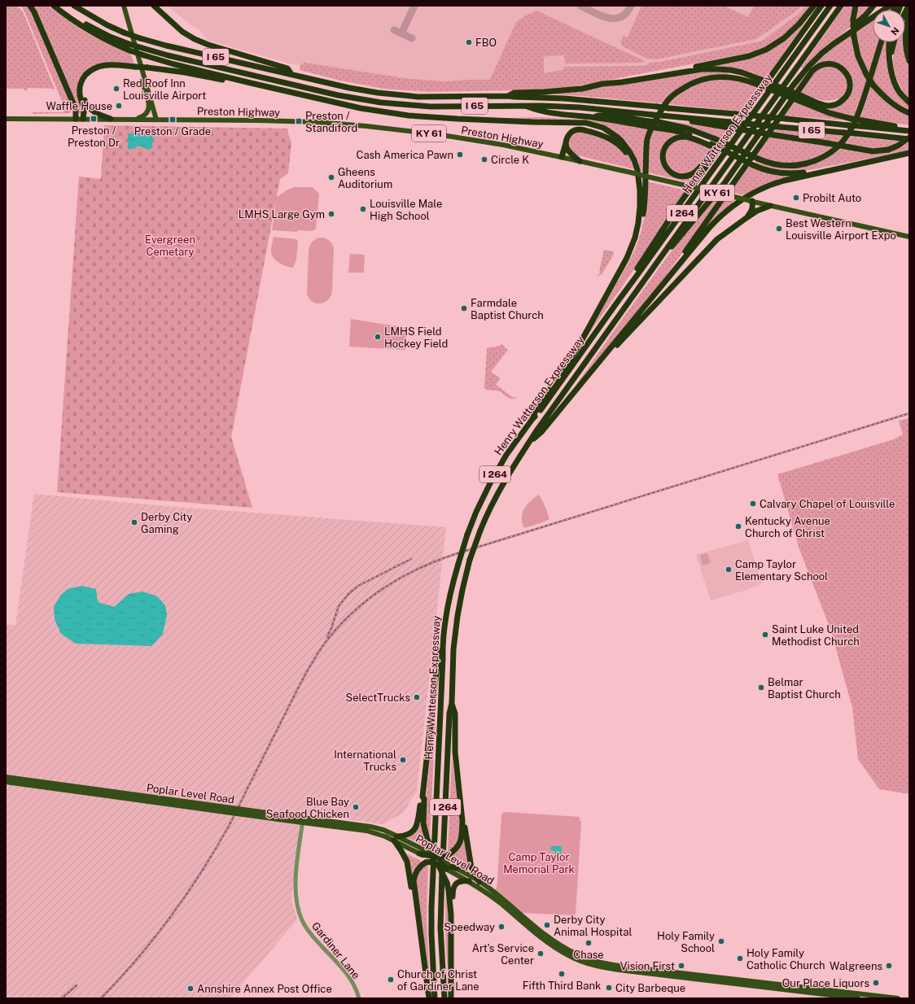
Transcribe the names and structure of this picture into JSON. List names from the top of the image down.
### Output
{
  "streets": {
    "highway": ["I 65", "Henry Watterson Expressway", "I 264"],
    "main road": ["Preston Highway", "KY 61", "Poplar Level Road"],
    "street": ["Gardiner Lane"]
  },
  "crossings": [
    ["Poplar Level Road", "Gardiner Lane"]
  ],
  "parks": ["Evergreen Cemetary", "Camp Taylor Memorial Park"],
  "places": {
    "other": [
      "FBO",
      "Red Roof Inn Louisville Airport",
      "Waffle House",
      "Cash America Pawn",
      "Circle K",
      "Gheens Auditorium",
      "Probilt Auto",
      "Louisville Male High School",
      "LMHS Large Gym",
      "Best Western Louisville Airport Expo",
      "Farmdale Baptist Church",
      "LMHS Field Hockey Field",
      "Calvary Chapel of Louisville",
      "Derby City Gaming",
      "Kentucky Avenue Church of Christ",
      "Camp Taylor Elementary School",
      "Saint Luke United Methodist Church",
      "Belmar Baptist Church",
      "SelectTrucks",
      "International Trucks",
      "Blue Bay Seafood Chicken",
      "Derby City Animal Hospital",
      "Speedway",
      "Holy Family School",
      "Chase",
      "Art's Service Center",
      "Holy Family Catholic Church",
      "Vision First",
      "Walgreens",
      "Fifth Third Bank",
      "Church of Christ of Gardiner Lane",
      "Our Place Liquors",
      "City Barbeque",
      "Annshire Annex Post Office"
    ],
    "transit": ["Preston / Preston Dr", "Preston / Grade", "Preston / Standiford"]
  },
  "north": "bottom right"
}
